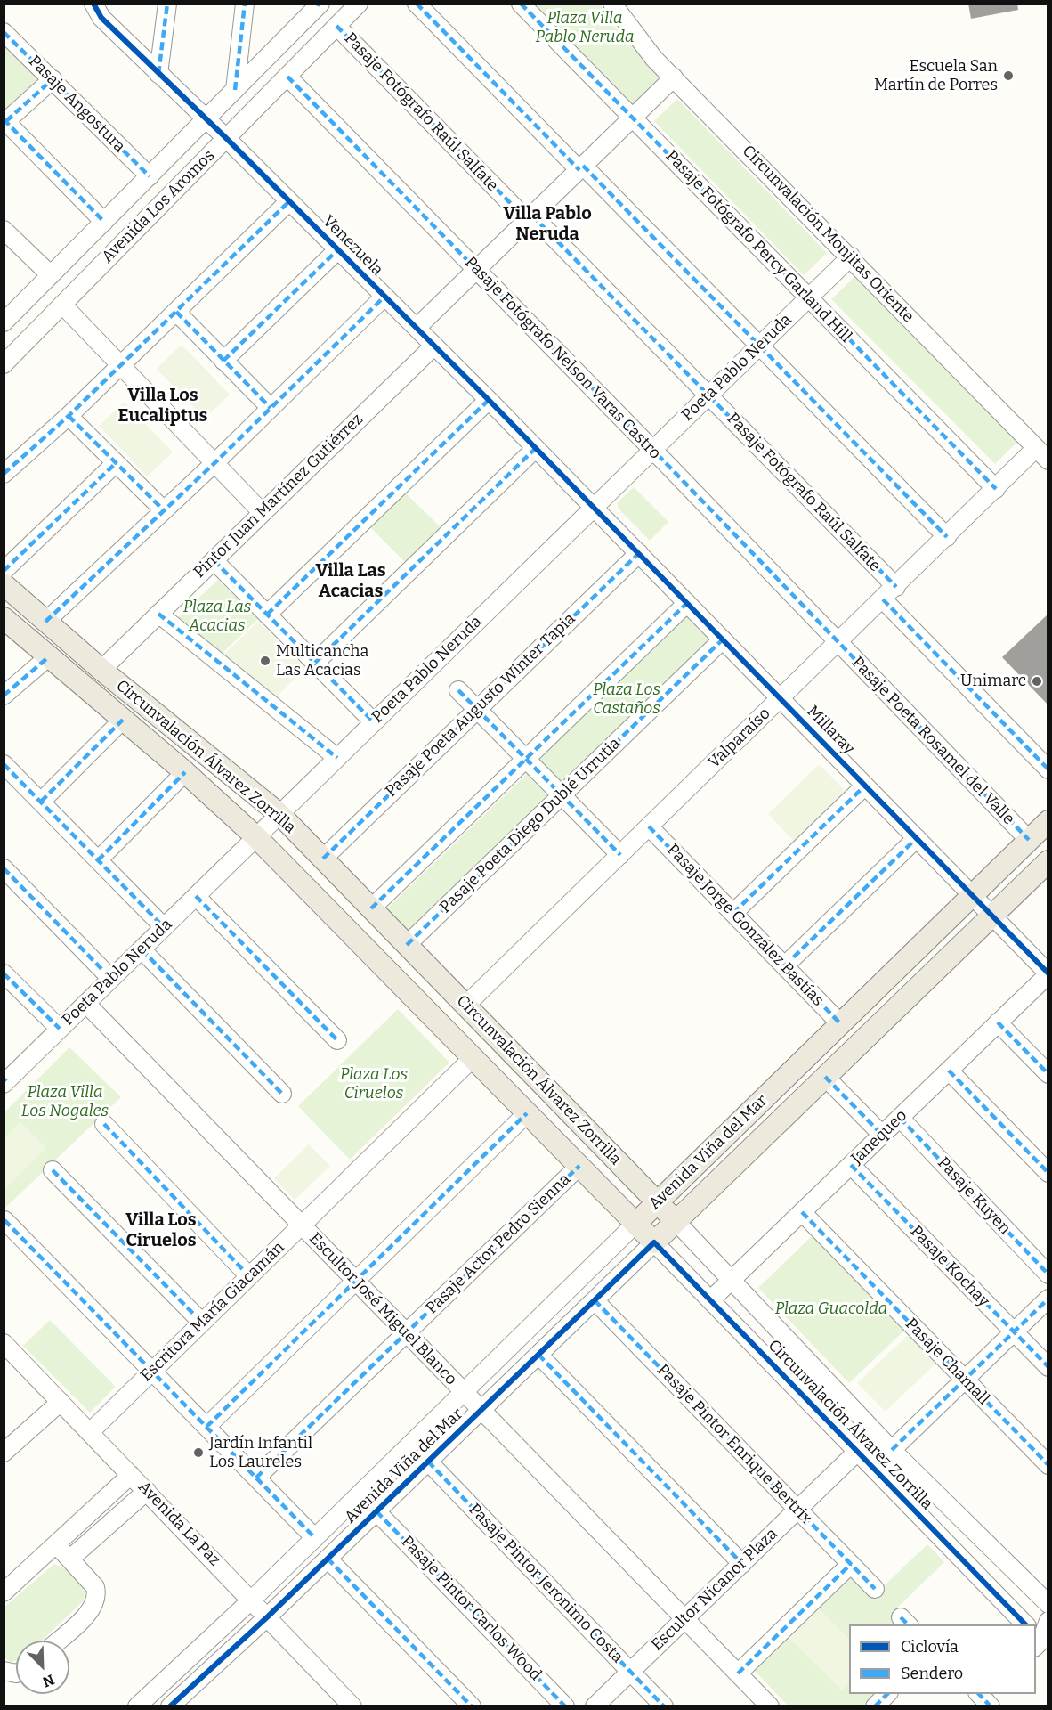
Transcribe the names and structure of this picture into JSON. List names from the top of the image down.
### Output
{
  "streets": {
    "main road": ["Circunvalación Álvarez Zorrilla", "Avenida Viña del Mar"],
    "street": [
      "Pasaje Angostura",
      "Pasaje Fotógrafo Raúl Salfate",
      "Avenida Los Aromos",
      "Circunvalación Monjitas Oriente",
      "Venezuela",
      "Pasaje Fotógrafo Percy Garland Hill",
      "Pasaje Fotógrafo Nelson Varas Castro",
      "Poeta Pablo Neruda",
      "Pintor Juan Martínez Gutiérrez",
      "Pasaje Poeta Augusto Winter Tapia",
      "Millaray",
      "Valparaíso",
      "Pasaje Poeta Rosamel del Valle",
      "Pasaje Poeta Diego Dublé Urrutia",
      "Pasaje Jorge González Bastías",
      "Janequeo",
      "Pasaje Kuyen",
      "Pasaje Actor Pedro Sienna",
      "Pasaje Kochay",
      "Escultor José Miguel Blanco",
      "Escritora María Giacamán",
      "Pasaje Chamall",
      "Pasaje Pintor Enrique Bertrix",
      "Avenida La Paz",
      "Pasaje Pintor Jeronimo Costa",
      "Escultor Nicanor Plaza",
      "Pasaje Pintor Carlos Wood"
    ]
  },
  "crossings": [
    ["Pasaje Angostura", "Avenida Los Aromos"],
    ["Pasaje Fotógrafo Raúl Salfate", "Avenida Los Aromos"],
    ["Pasaje Fotógrafo Raúl Salfate", "Poeta Pablo Neruda"],
    ["Pasaje Fotógrafo Raúl Salfate", "Valparaíso"],
    ["Avenida Los Aromos", "Venezuela"],
    ["Avenida Los Aromos", "Pasaje Fotógrafo Nelson Varas Castro"],
    ["Circunvalación Monjitas Oriente", "Poeta Pablo Neruda"],
    ["Circunvalación Monjitas Oriente", "Valparaíso"],
    ["Venezuela", "Poeta Pablo Neruda"],
    ["Venezuela", "Pintor Juan Martínez Gutiérrez"],
    ["Venezuela", "Millaray"],
    ["Pasaje Fotógrafo Percy Garland Hill", "Poeta Pablo Neruda"],
    ["Pasaje Fotógrafo Percy Garland Hill", "Valparaíso"],
    ["Pasaje Fotógrafo Nelson Varas Castro", "Poeta Pablo Neruda"],
    ["Pasaje Fotógrafo Nelson Varas Castro", "Valparaíso"],
    ["Pasaje Fotógrafo Nelson Varas Castro", "Pasaje Poeta Rosamel del Valle"],
    ["Poeta Pablo Neruda", "Millaray"],
    ["Poeta Pablo Neruda", "Circunvalación Álvarez Zorrilla"],
    ["Poeta Pablo Neruda", "Escultor José Miguel Blanco"],
    ["Pintor Juan Martínez Gutiérrez", "Circunvalación Álvarez Zorrilla"],
    ["Pasaje Poeta Augusto Winter Tapia", "Millaray"],
    ["Pasaje Poeta Augusto Winter Tapia", "Circunvalación Álvarez Zorrilla"],
    ["Millaray", "Valparaíso"],
    ["Millaray", "Pasaje Poeta Diego Dublé Urrutia"],
    ["Millaray", "Janequeo"],
    ["Millaray", "Avenida Viña del Mar"],
    ["Valparaíso", "Pasaje Poeta Rosamel del Valle"],
    ["Valparaíso", "Circunvalación Álvarez Zorrilla"],
    ["Valparaíso", "Pasaje Jorge González Bastías"],
    ["Pasaje Poeta Rosamel del Valle", "Avenida Viña del Mar"],
    ["Circunvalación Álvarez Zorrilla", "Pasaje Poeta Diego Dublé Urrutia"],
    ["Circunvalación Álvarez Zorrilla", "Janequeo"],
    ["Circunvalación Álvarez Zorrilla", "Avenida Viña del Mar"],
    ["Circunvalación Álvarez Zorrilla", "Pasaje Actor Pedro Sienna"],
    ["Circunvalación Álvarez Zorrilla", "Escritora María Giacamán"],
    ["Circunvalación Álvarez Zorrilla", "Escultor Nicanor Plaza"],
    ["Pasaje Jorge González Bastías", "Avenida Viña del Mar"],
    ["Janequeo", "Pasaje Kuyen"],
    ["Janequeo", "Pasaje Kochay"],
    ["Janequeo", "Pasaje Chamall"],
    ["Avenida Viña del Mar", "Escultor José Miguel Blanco"],
    ["Avenida Viña del Mar", "Pasaje Pintor Enrique Bertrix"],
    ["Avenida Viña del Mar", "Avenida La Paz"],
    ["Avenida Viña del Mar", "Pasaje Pintor Jeronimo Costa"],
    ["Avenida Viña del Mar", "Pasaje Pintor Carlos Wood"],
    ["Pasaje Actor Pedro Sienna", "Escultor José Miguel Blanco"],
    ["Escultor José Miguel Blanco", "Escritora María Giacamán"],
    ["Escultor José Miguel Blanco", "Escultor Nicanor Plaza"],
    ["Escritora María Giacamán", "Avenida La Paz"],
    ["Pasaje Pintor Enrique Bertrix", "Escultor Nicanor Plaza"],
    ["Pasaje Pintor Jeronimo Costa", "Escultor Nicanor Plaza"]
  ],
  "districts": [
    "Villa Pablo Neruda",
    "Villa Los Eucaliptus",
    "Villa Las Acacias",
    "Villa Los Ciruelos"
  ],
  "parks": [
    "Plaza Villa Pablo Neruda",
    "Plaza Las Acacias",
    "Plaza Los Castaños",
    "Plaza Los Ciruelos",
    "Plaza Villa Los Nogales",
    "Plaza Guacolda"
  ],
  "places": [
    "Escuela San Martín de Porres",
    "Multicancha Las Acacias",
    "Unimarc",
    "Jardín Infantil Los Laureles"
  ],
  "legend": ["Ciclovía", "Sendero"],
  "north": "bottom right"
}
